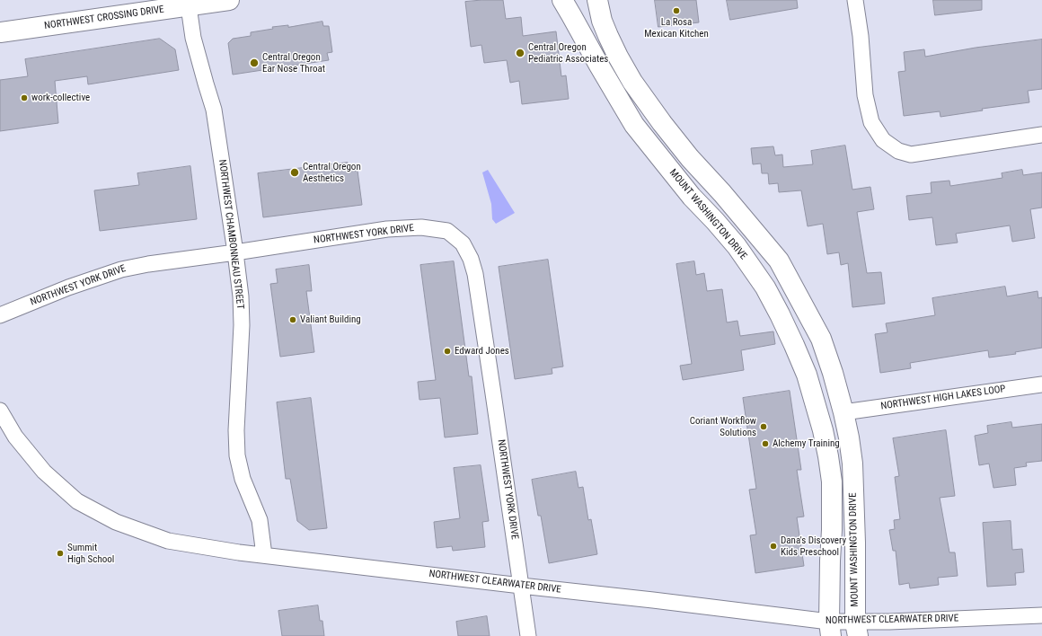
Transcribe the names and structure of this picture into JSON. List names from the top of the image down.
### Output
{
  "streets": {
    "main road": ["NORTHWEST CROSSING DRIVE", "MOUNT WASHINGTON DRIVE"],
    "street": [
      "NORTHWEST CHAMBONNEAU STREET",
      "NORTHWEST YORK DRIVE",
      "NORTHWEST HIGH LAKES LOOP",
      "NORTHWEST CLEARWATER DRIVE"
    ]
  },
  "crossings": [
    ["NORTHWEST CROSSING DRIVE", "NORTHWEST CHAMBONNEAU STREET"],
    ["MOUNT WASHINGTON DRIVE", "NORTHWEST HIGH LAKES LOOP"],
    ["MOUNT WASHINGTON DRIVE", "NORTHWEST CLEARWATER DRIVE"],
    ["NORTHWEST CHAMBONNEAU STREET", "NORTHWEST YORK DRIVE"],
    ["NORTHWEST CHAMBONNEAU STREET", "NORTHWEST CLEARWATER DRIVE"],
    ["NORTHWEST YORK DRIVE", "NORTHWEST CLEARWATER DRIVE"]
  ],
  "places": [
    "La Rosa Mexican Kitchen",
    "Central Oregon Pediatric Associates",
    "Central Oregon Ear Nose Throat",
    "work-collective",
    "Central Oregon Aesthetics",
    "Valiant Building",
    "Edward Jones",
    "Coriant Workflow Solutions",
    "Alchemy Training",
    "Dana's Discovery Kids Preschool",
    "Summit High School"
  ]
}
